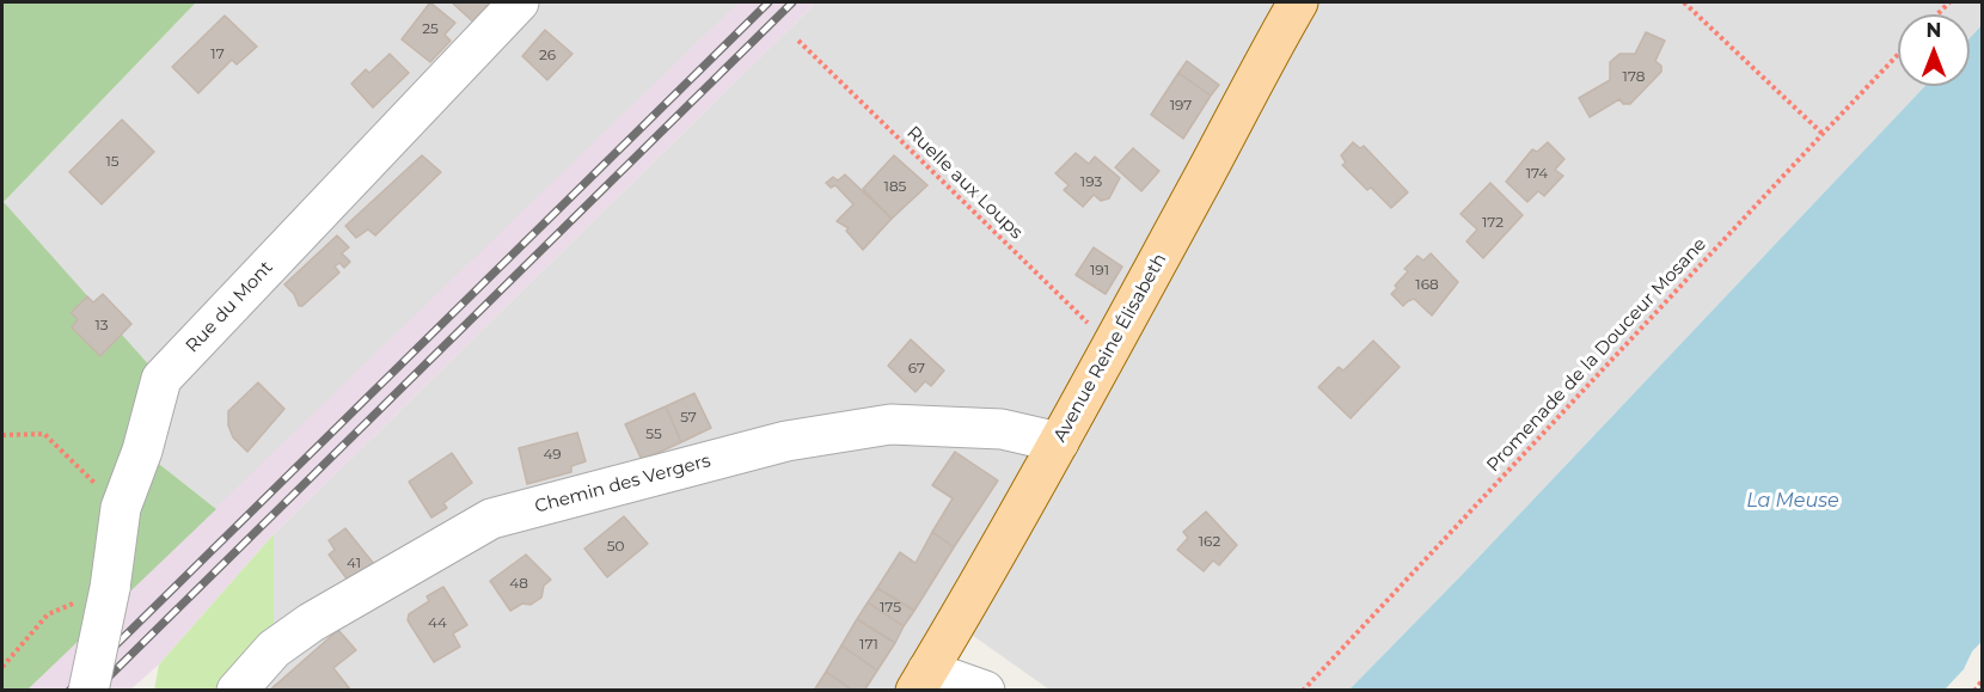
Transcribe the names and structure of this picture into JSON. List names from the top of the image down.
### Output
{
  "streets": {
    "main road": ["Avenue Reine Élisabeth"],
    "street": ["Rue du Mont", "Chemin des Vergers"],
    "path": ["Ruelle aux Loups", "Promenade de la Douceur Mosane"]
  },
  "crossings": [
    ["Ruelle aux Loups", "Avenue Reine Élisabeth"],
    ["Avenue Reine Élisabeth", "Chemin des Vergers"]
  ],
  "water": ["La Meuse"],
  "house_numbers": [
    "25",
    "17",
    "26",
    "178",
    "197",
    "15",
    "174",
    "193",
    "185",
    "172",
    "191",
    "168",
    "13",
    "67",
    "57",
    "55",
    "49",
    "162",
    "50",
    "41",
    "48",
    "175",
    "44",
    "171"
  ],
  "north": "top"
}
